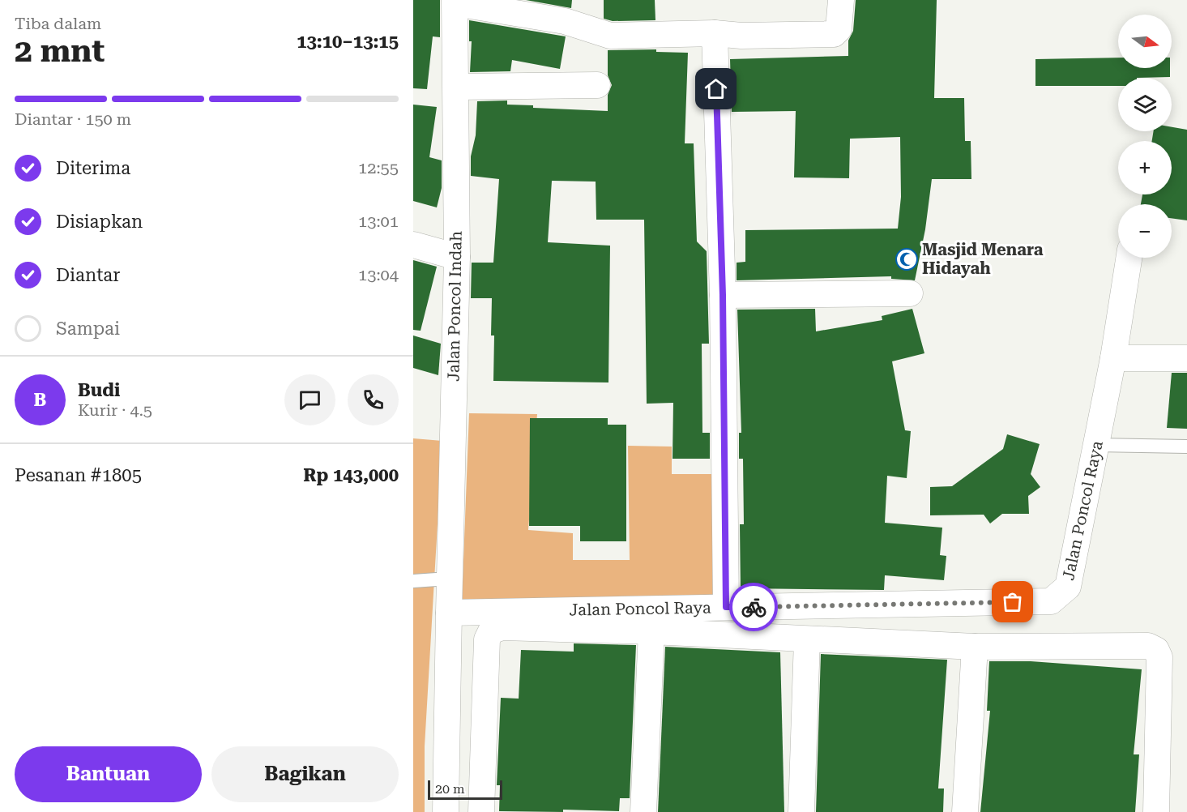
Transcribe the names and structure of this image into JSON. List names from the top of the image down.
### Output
{
  "streets": {
    "street": ["Jalan Poncol Indah", "Jalan Poncol Raya"]
  },
  "crossings": [
    ["Jalan Poncol Indah", "Jalan Poncol Raya"]
  ],
  "places": {
    "mosque": ["Masjid Menara Hidayah"]
  },
  "scale_bar": "20 m",
  "north": "right",
  "page": {
    "heading": ["2 mnt", "Tiba dalam", "13:10–13:15"],
    "panel": [
      "Budi",
      "Kurir · 4.5",
      "Pesanan #1805",
      "Rp 143,000"
    ],
    "map_buttons": ["+", "−"],
    "bar": "Diantar · 150 m",
    "list": [
      ["Diterima", "12:55"],
      ["Disiapkan", "13:01"],
      ["Diantar", "13:04"],
      "Sampai"
    ],
    "round": "B",
    "buttons": ["Bantuan", "Bagikan"],
    "scale": "20 m"
  }
}
